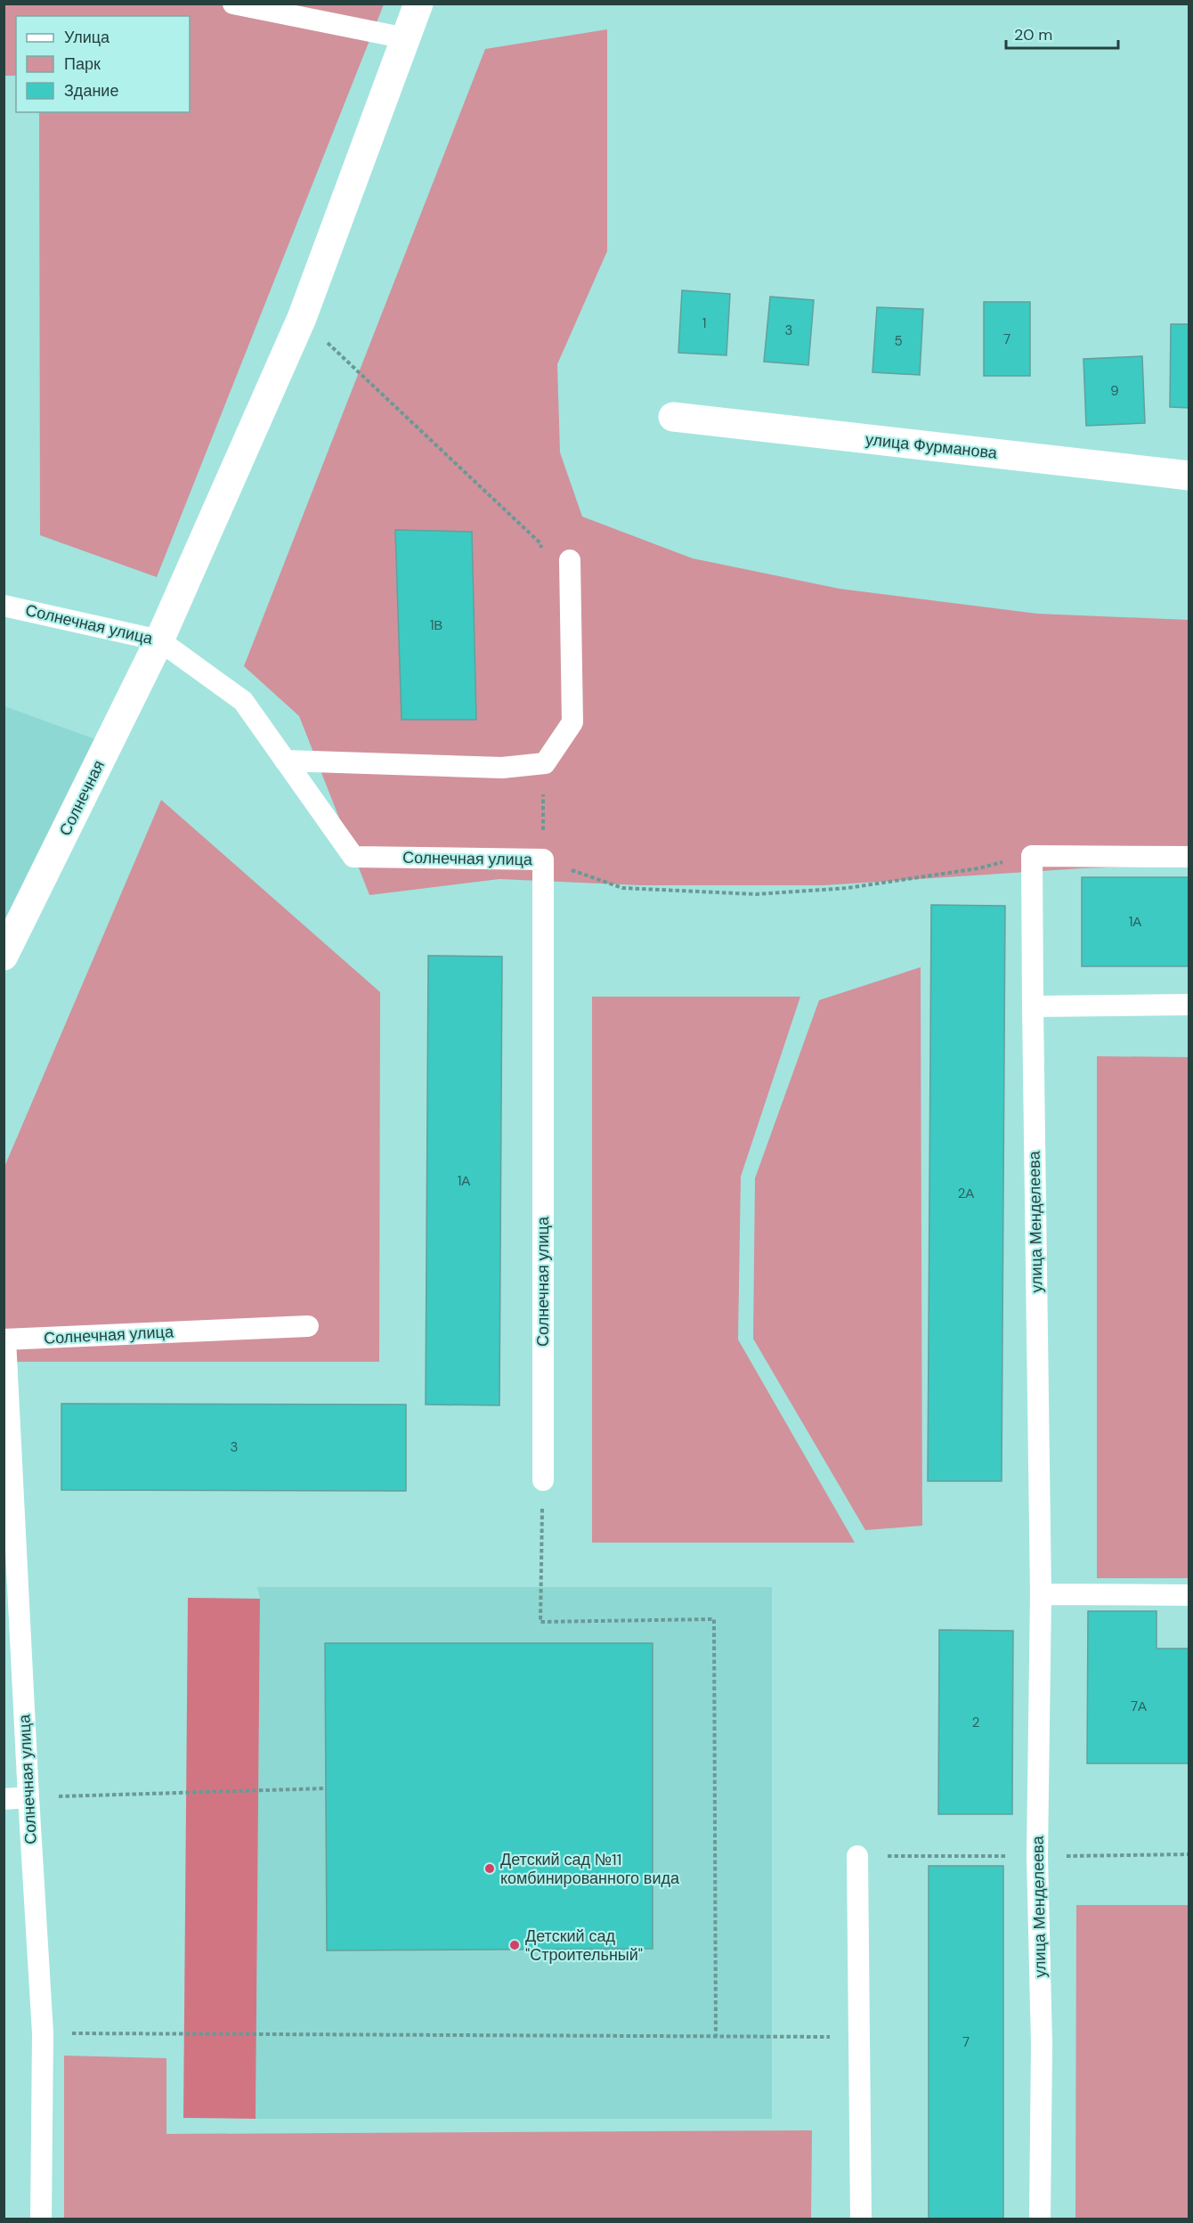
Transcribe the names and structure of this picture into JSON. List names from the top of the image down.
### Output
{
  "streets": {
    "street": ["улица Фурманова", "Солнечная"],
    "lane": ["Солнечная улица", "улица Менделеева"]
  },
  "crossings": [
    ["Солнечная улица", "Солнечная"]
  ],
  "places": ["Детский сад №11 комбинированного вида", "Детский сад \"Строительный\""],
  "house_numbers": [
    "1",
    "3",
    "7",
    "5",
    "9",
    "1В",
    "1А",
    "1А",
    "2А",
    "3",
    "7А",
    "2",
    "7"
  ],
  "legend": ["Улица", "Парк", "Здание"],
  "scale_bar": "20 m"
}
